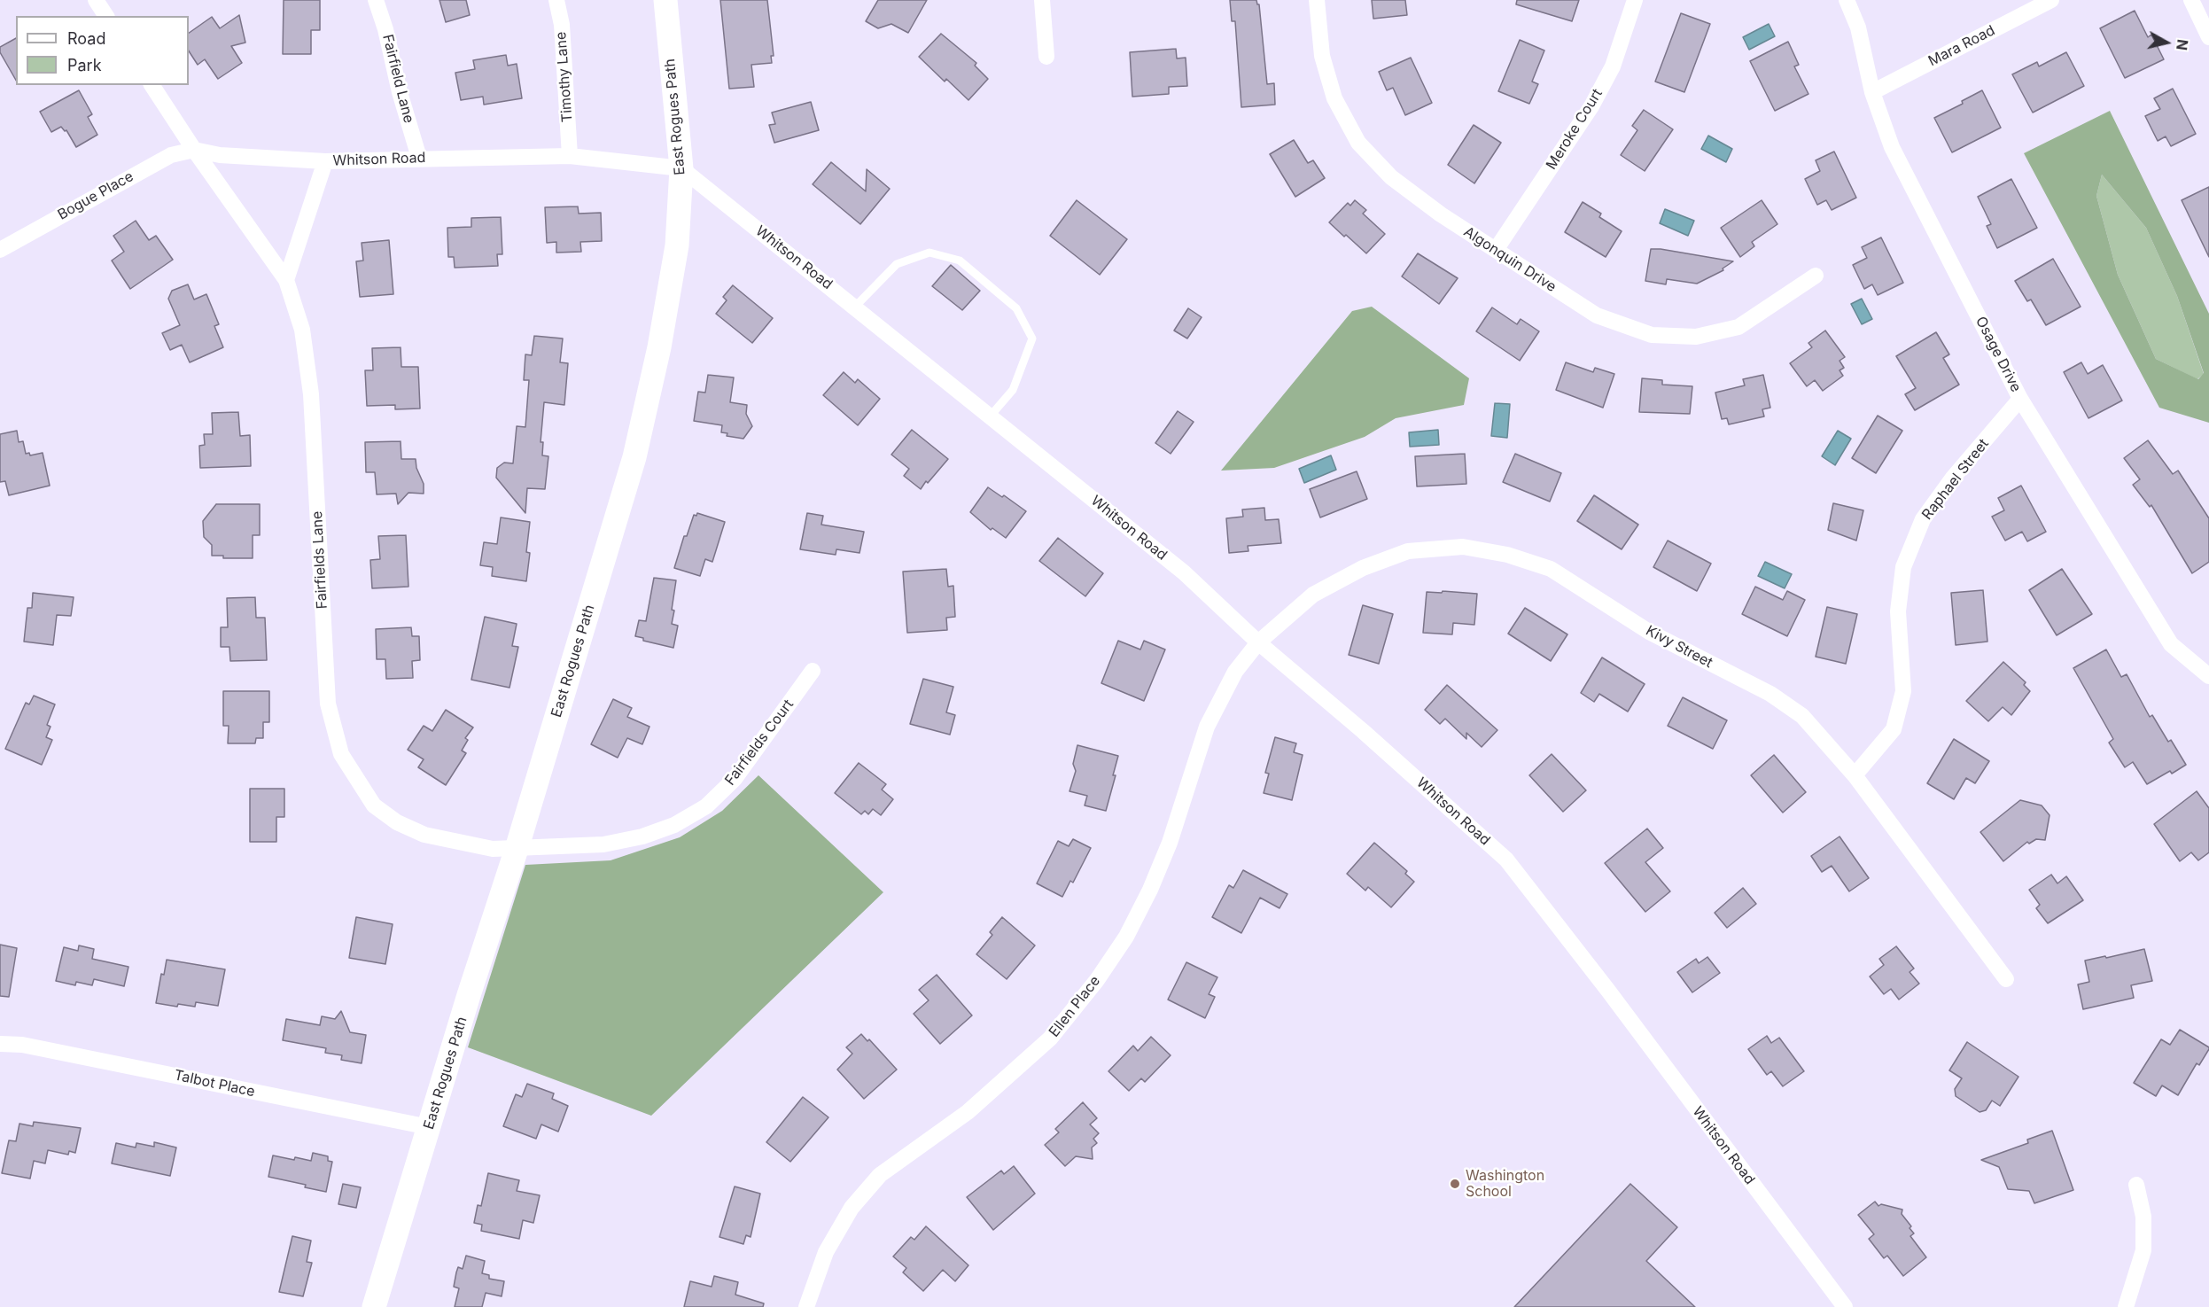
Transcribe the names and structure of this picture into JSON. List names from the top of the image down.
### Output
{
  "streets": {
    "street": [
      "Mara Road",
      "Timothy Lane",
      "Fairfield Lane",
      "East Rogues Path",
      "Meroke Court",
      "Whitson Road",
      "Bogue Place",
      "Algonquin Drive",
      "Osage Drive",
      "Raphael Street",
      "Fairfields Lane",
      "Kivy Street",
      "Fairfields Court",
      "Ellen Place",
      "Talbot Place"
    ]
  },
  "crossings": [
    ["Mara Road", "Osage Drive"],
    ["Timothy Lane", "Whitson Road"],
    ["Fairfield Lane", "Whitson Road"],
    ["East Rogues Path", "Whitson Road"],
    ["East Rogues Path", "Fairfields Lane"],
    ["East Rogues Path", "Fairfields Court"],
    ["East Rogues Path", "Talbot Place"],
    ["Meroke Court", "Algonquin Drive"],
    ["Whitson Road", "Bogue Place"],
    ["Whitson Road", "Kivy Street"],
    ["Whitson Road", "Ellen Place"],
    ["Osage Drive", "Raphael Street"],
    ["Raphael Street", "Kivy Street"],
    ["Fairfields Lane", "Fairfields Court"],
    ["Kivy Street", "Ellen Place"]
  ],
  "places": ["Washington School"],
  "legend": ["Road", "Park"],
  "north": "right"
}
